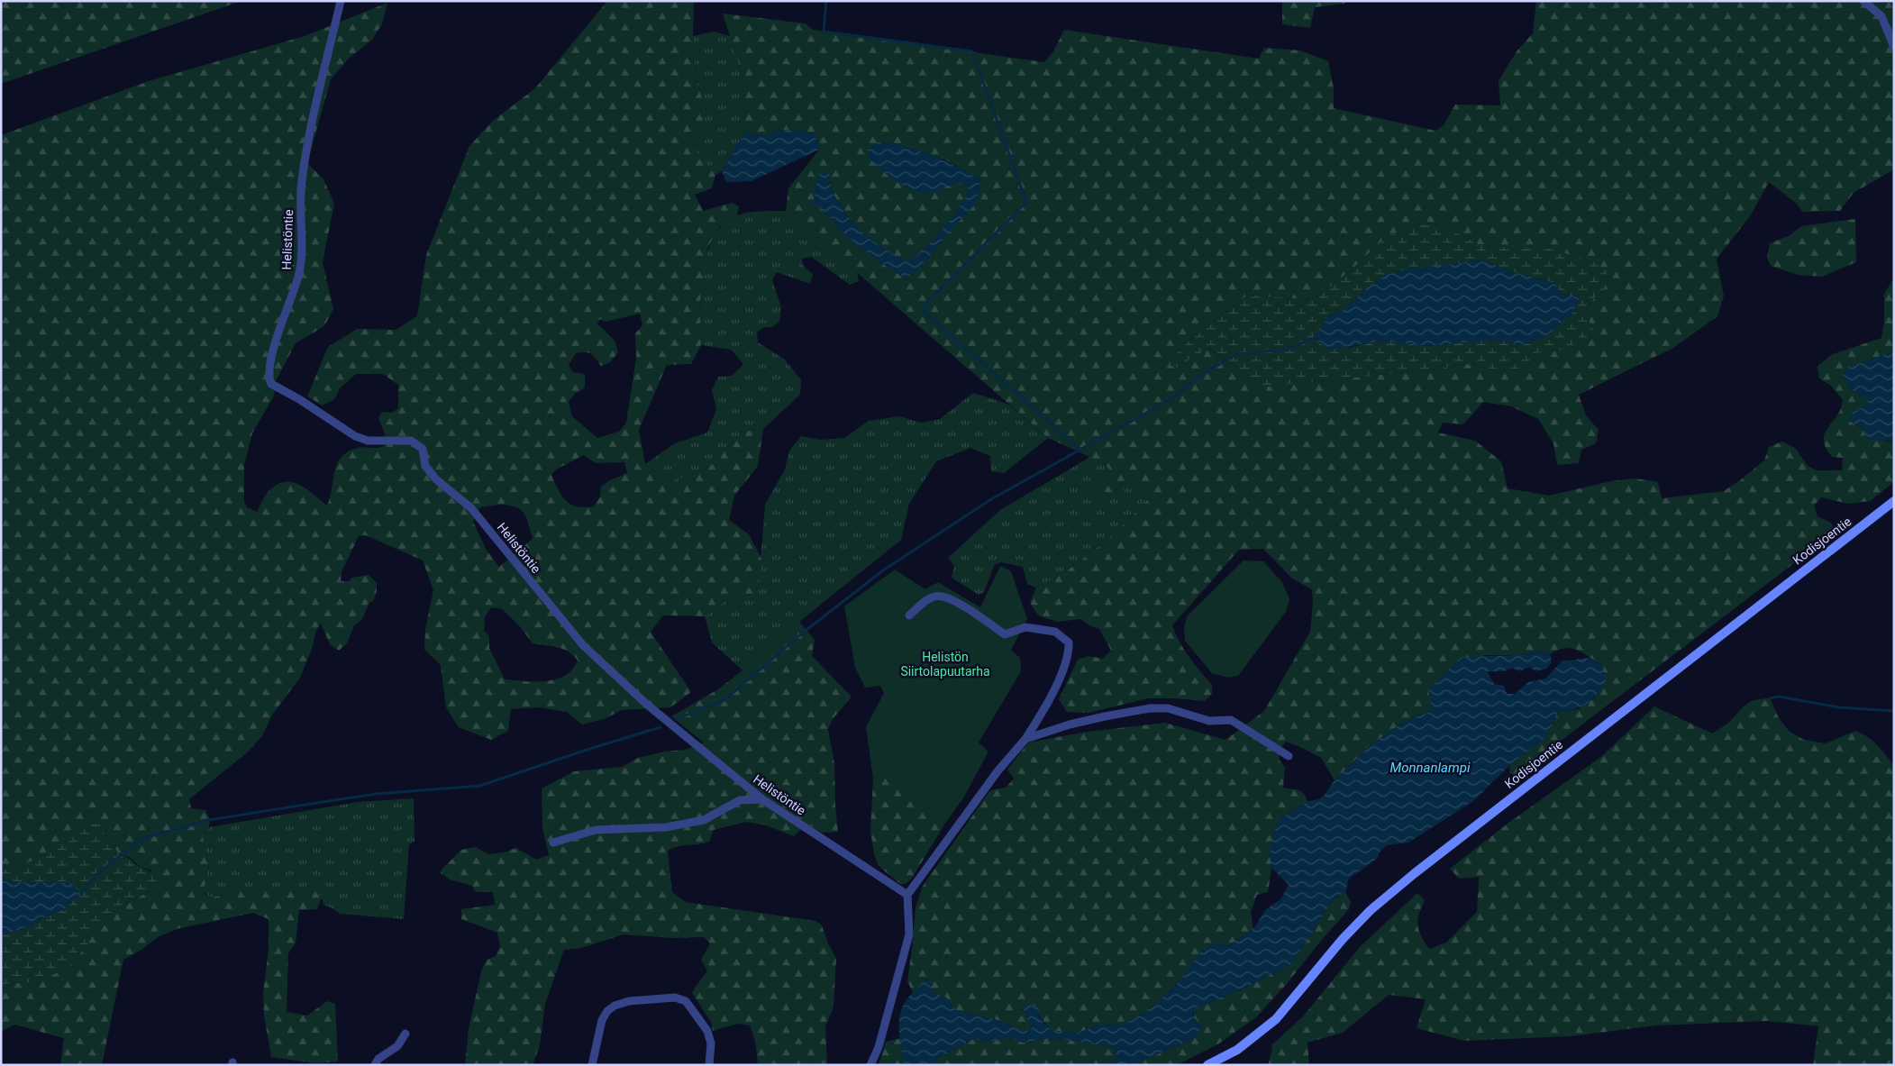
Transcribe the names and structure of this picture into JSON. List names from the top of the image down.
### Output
{
  "streets": {
    "street": ["Helistöntie", "Kodisjoentie"]
  },
  "water": ["Monnanlampi"],
  "parks": ["Helistön Siirtolapuutarha"]
}
